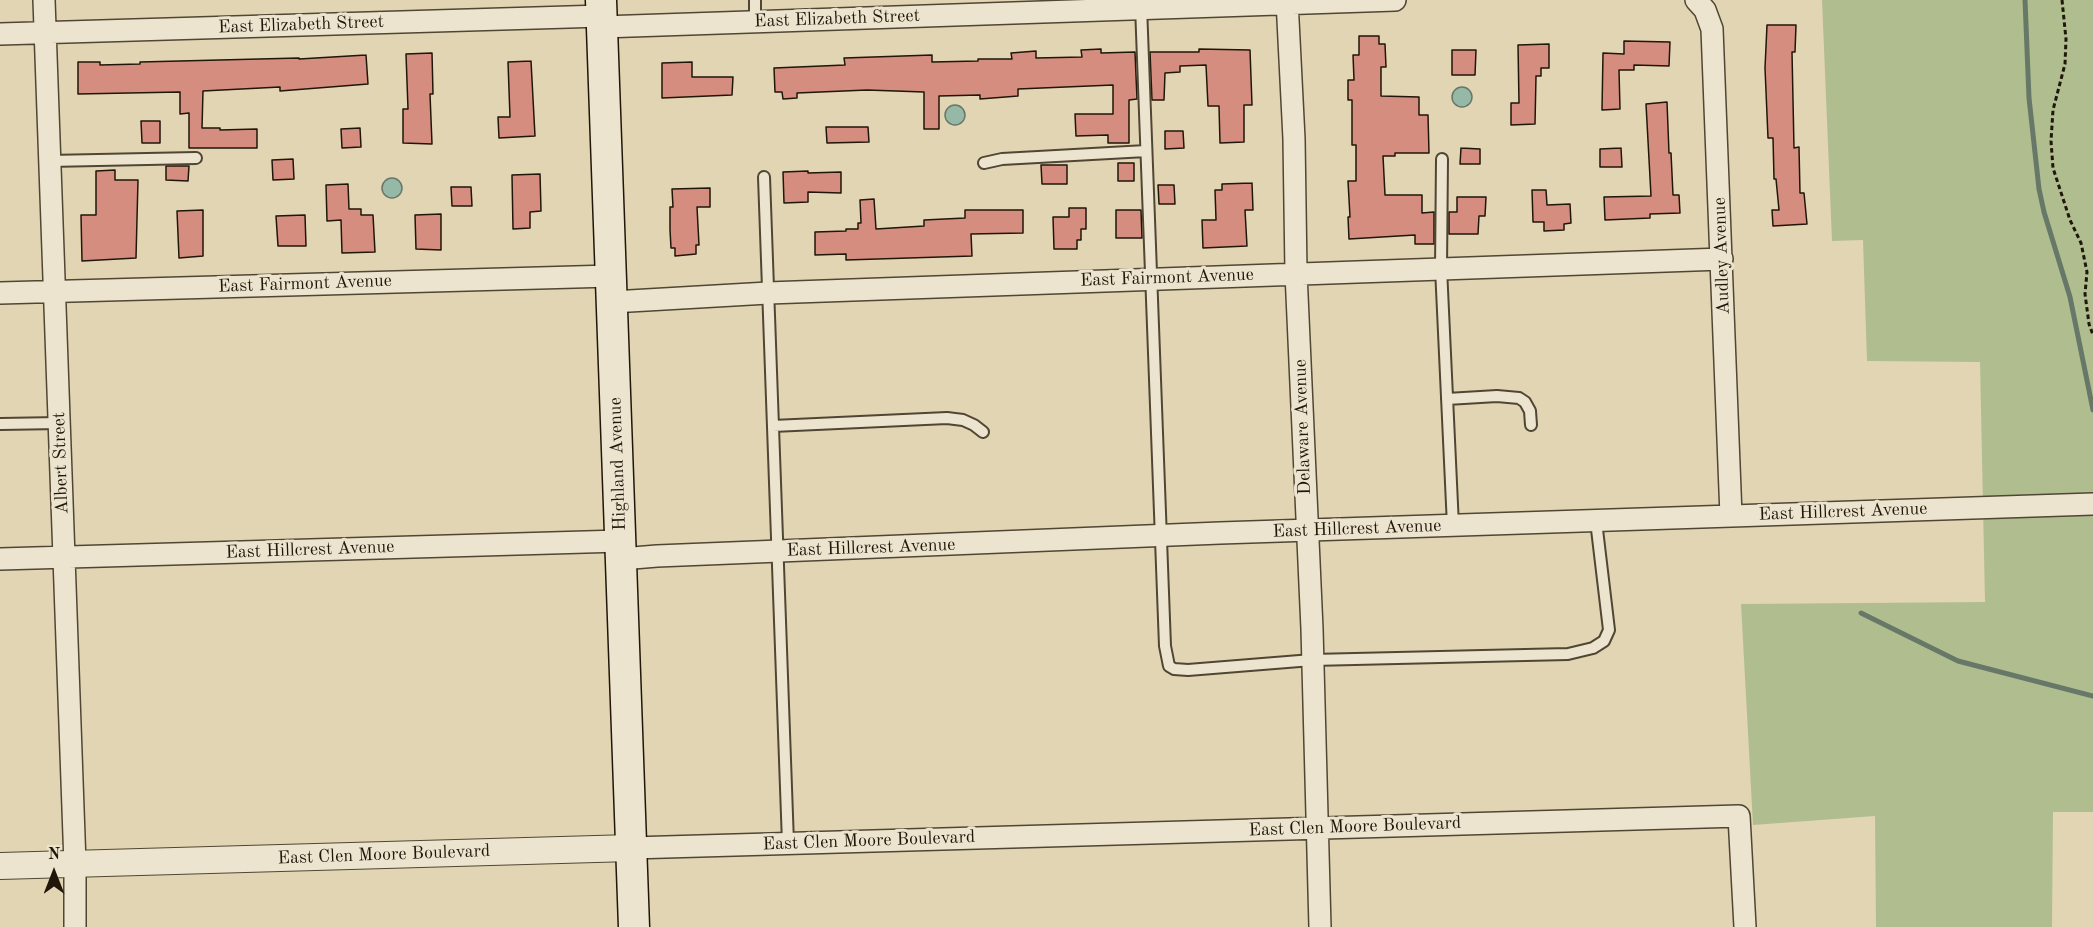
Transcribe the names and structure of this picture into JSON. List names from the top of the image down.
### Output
{
  "streets": {
    "main road": ["Highland Avenue"],
    "street": [
      "East Elizabeth Street",
      "Audley Avenue",
      "East Fairmont Avenue",
      "Delaware Avenue",
      "Albert Street",
      "East Hillcrest Avenue",
      "East Clen Moore Boulevard"
    ]
  },
  "crossings": [
    ["East Elizabeth Street", "Delaware Avenue"],
    ["East Elizabeth Street", "Albert Street"],
    ["East Elizabeth Street", "Highland Avenue"],
    ["Audley Avenue", "East Fairmont Avenue"],
    ["Audley Avenue", "East Hillcrest Avenue"],
    ["East Fairmont Avenue", "Delaware Avenue"],
    ["East Fairmont Avenue", "Albert Street"],
    ["East Fairmont Avenue", "Highland Avenue"],
    ["Delaware Avenue", "East Hillcrest Avenue"],
    ["Delaware Avenue", "East Clen Moore Boulevard"],
    ["Albert Street", "East Hillcrest Avenue"],
    ["Albert Street", "East Clen Moore Boulevard"],
    ["Highland Avenue", "East Hillcrest Avenue"],
    ["Highland Avenue", "East Clen Moore Boulevard"]
  ],
  "north": "top"
}
